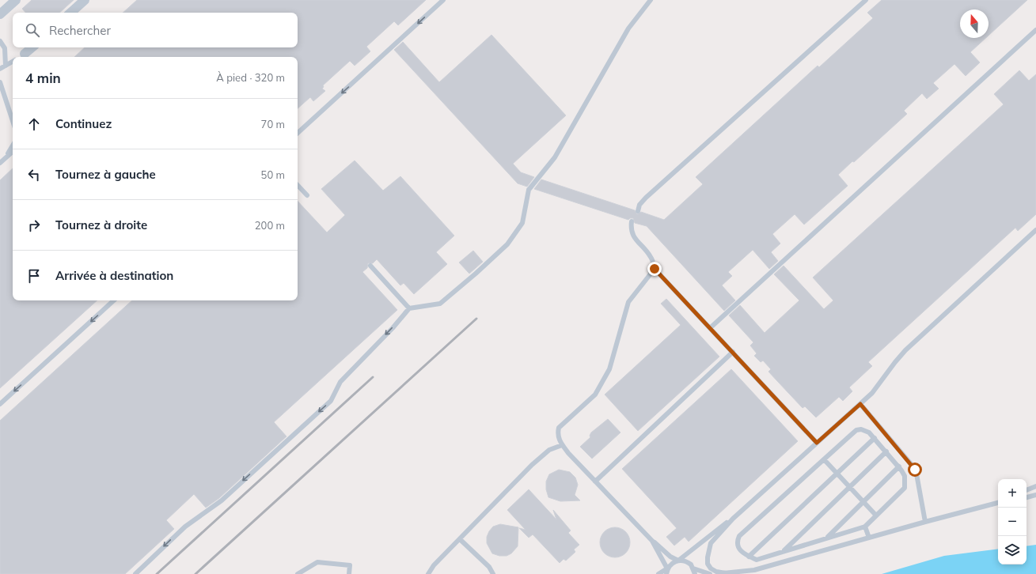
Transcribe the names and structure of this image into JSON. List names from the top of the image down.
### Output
{
  "north": "top",
  "page": {
    "search": "Rechercher",
    "heading": ["4 min", "À pied · 320 m"],
    "list": [
      ["Continuez", "70 m"],
      ["Tournez à gauche", "50 m"],
      ["Tournez à droite", "200 m"],
      "Arrivée à destination"
    ],
    "map_buttons": ["+", "−"]
  }
}
